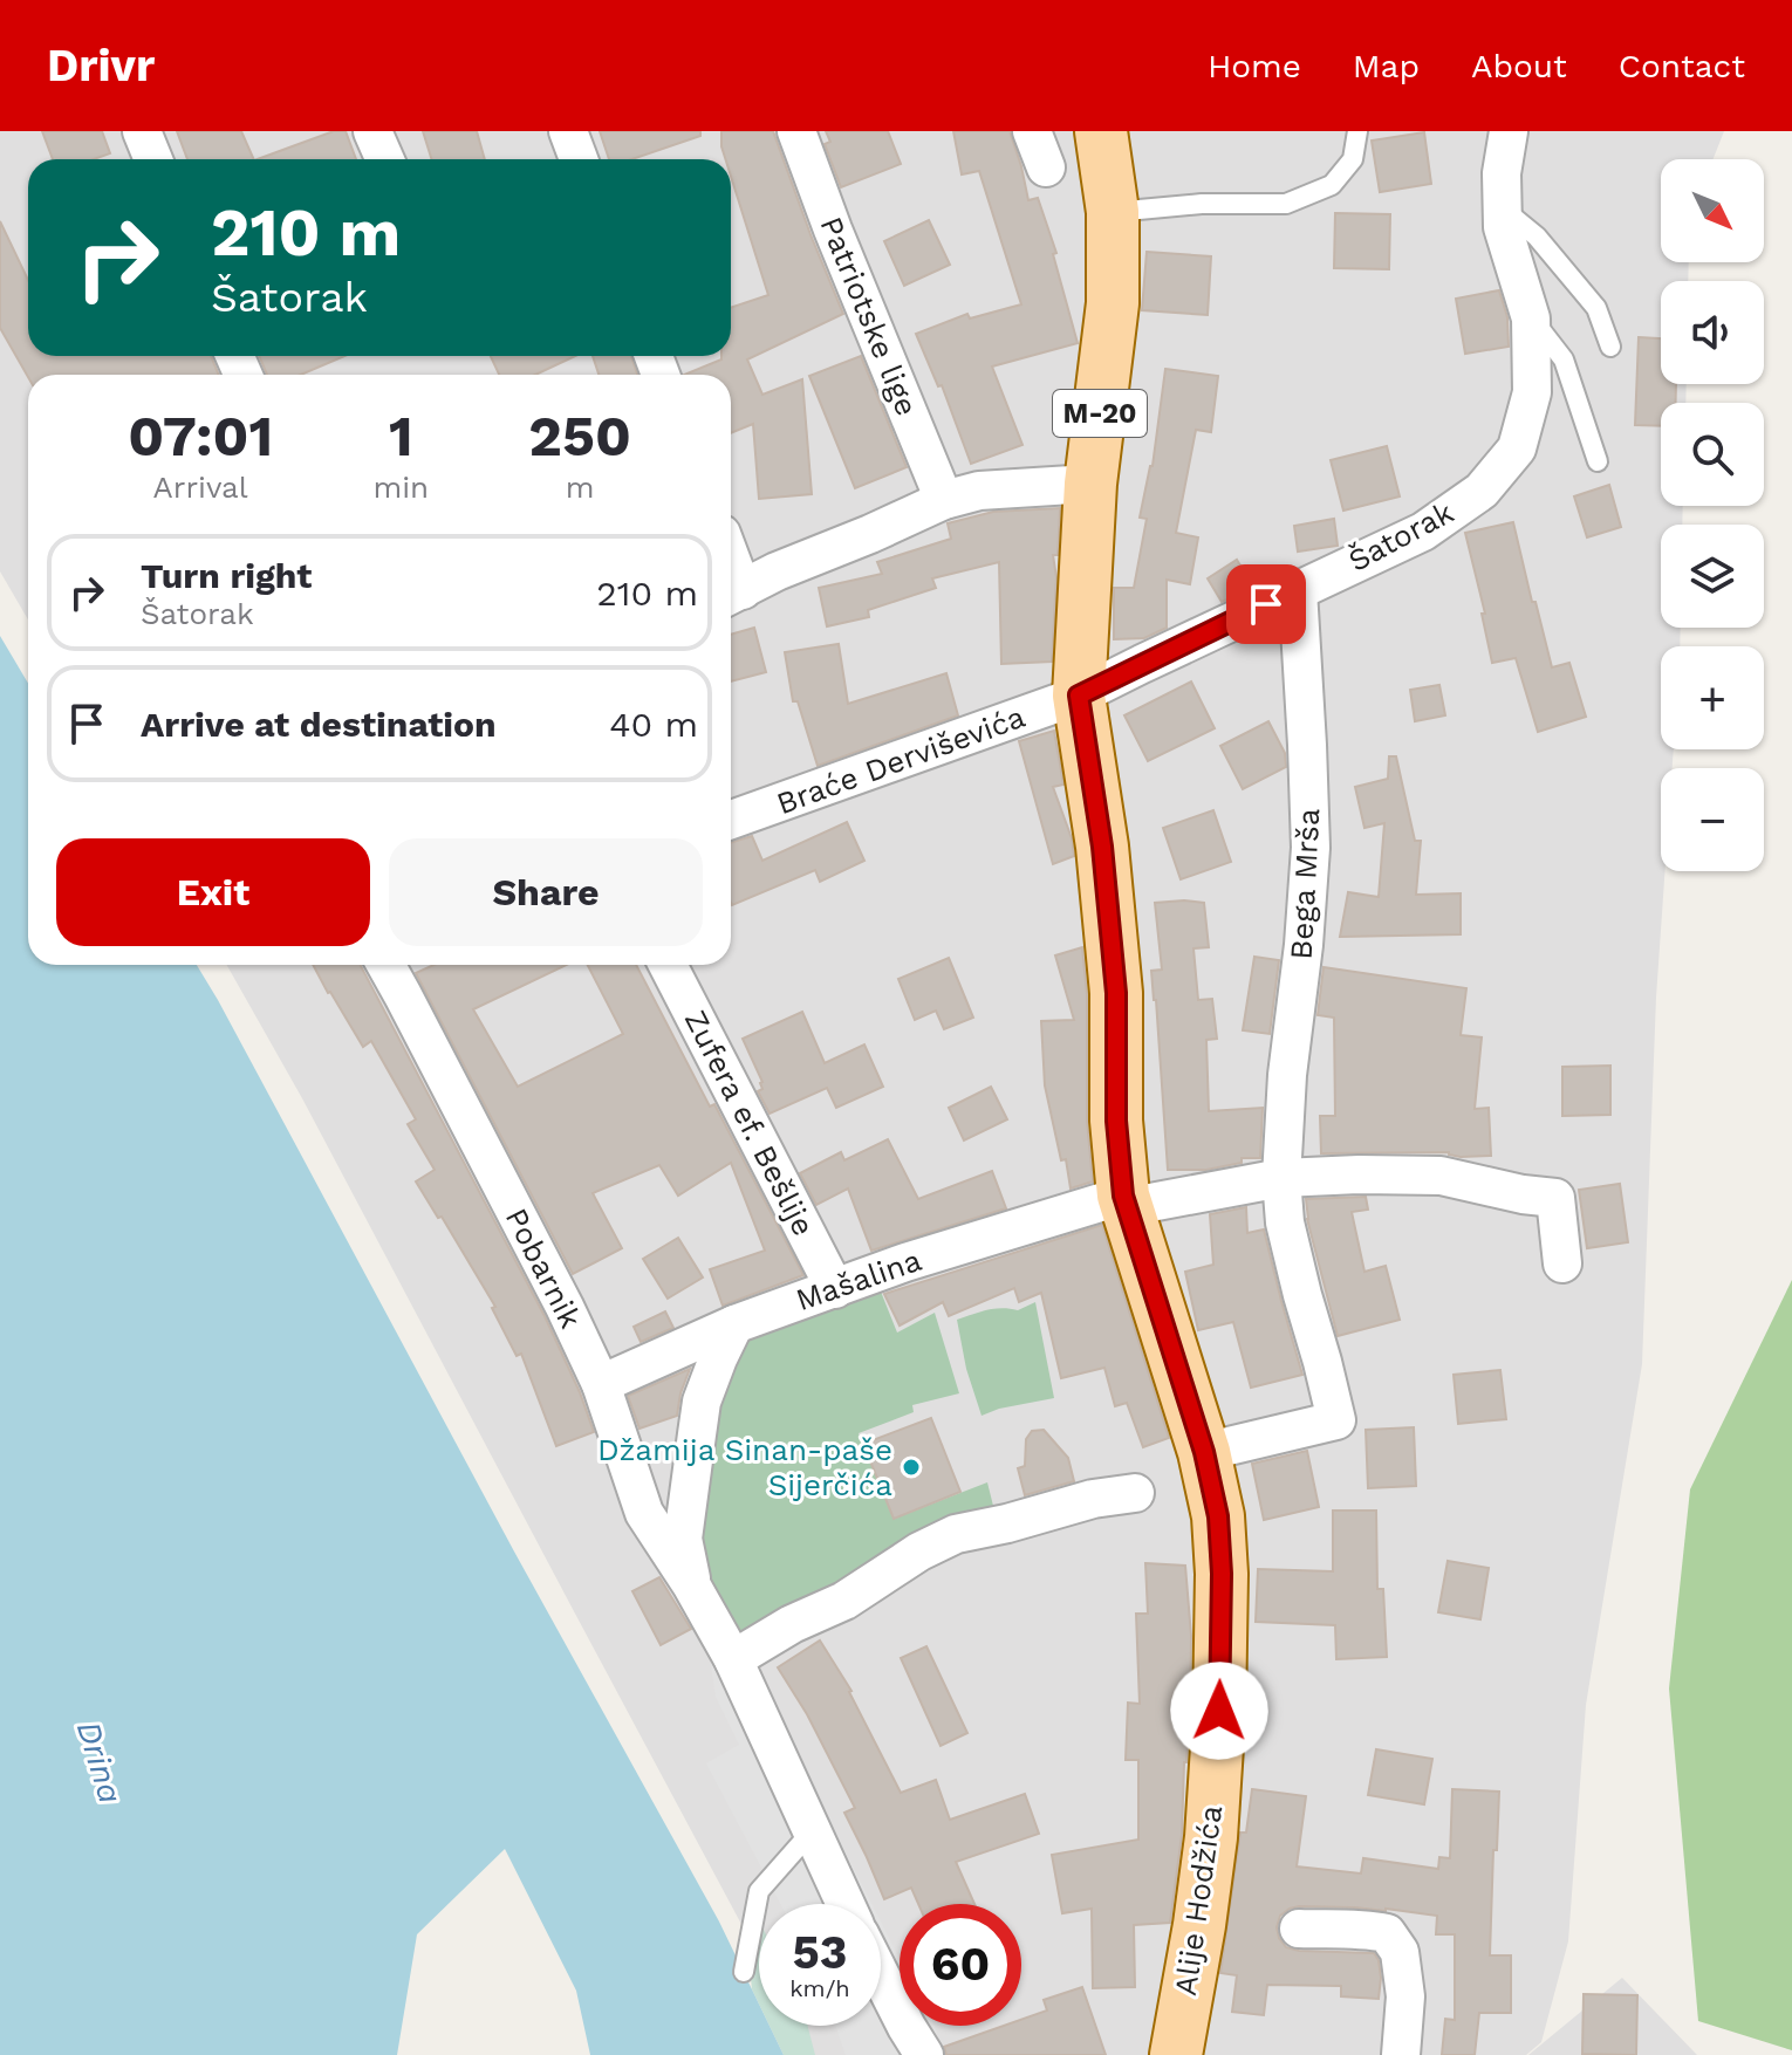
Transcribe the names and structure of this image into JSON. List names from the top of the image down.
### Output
{
  "streets": {
    "main road": ["M-20", "Alije Hodžića"],
    "street": [
      "Patriotske lige",
      "Šatorak",
      "Braće Derviševića",
      "Bega Mrša",
      "Zufera ef. Bešlije",
      "Pobarnik",
      "Mašalina"
    ]
  },
  "crossings": [
    ["M-20", "Šatorak"],
    ["M-20", "Braće Derviševića"],
    ["M-20", "Alije Hodžića"],
    ["Šatorak", "Braće Derviševića"],
    ["Šatorak", "Bega Mrša"],
    ["Šatorak", "Alije Hodžića"],
    ["Braće Derviševića", "Alije Hodžića"],
    ["Bega Mrša", "Mašalina"],
    ["Bega Mrša", "Alije Hodžića"],
    ["Zufera ef. Bešlije", "Mašalina"],
    ["Pobarnik", "Mašalina"],
    ["Mašalina", "Alije Hodžića"]
  ],
  "water": ["Drina"],
  "places": ["Džamija Sinan-paše Sijerčića"],
  "north": "bottom right",
  "page": {
    "header": "Drivr",
    "nav": [
      "Home",
      "Map",
      "About",
      "Contact"
    ],
    "map_buttons": ["+", "−"],
    "turn": ["210 m", "Šatorak"],
    "eta": [
      "07:01",
      "Arrival",
      "1",
      "min",
      "250",
      "m"
    ],
    "list": [
      {
        "name": "Turn right",
        "note": "Šatorak",
        "value": "210 m"
      },
      {
        "name": "Arrive at destination",
        "value": "40 m"
      }
    ],
    "buttons": ["Exit", "Share"],
    "speed": "53 km/h",
    "limit": "60"
  }
}
